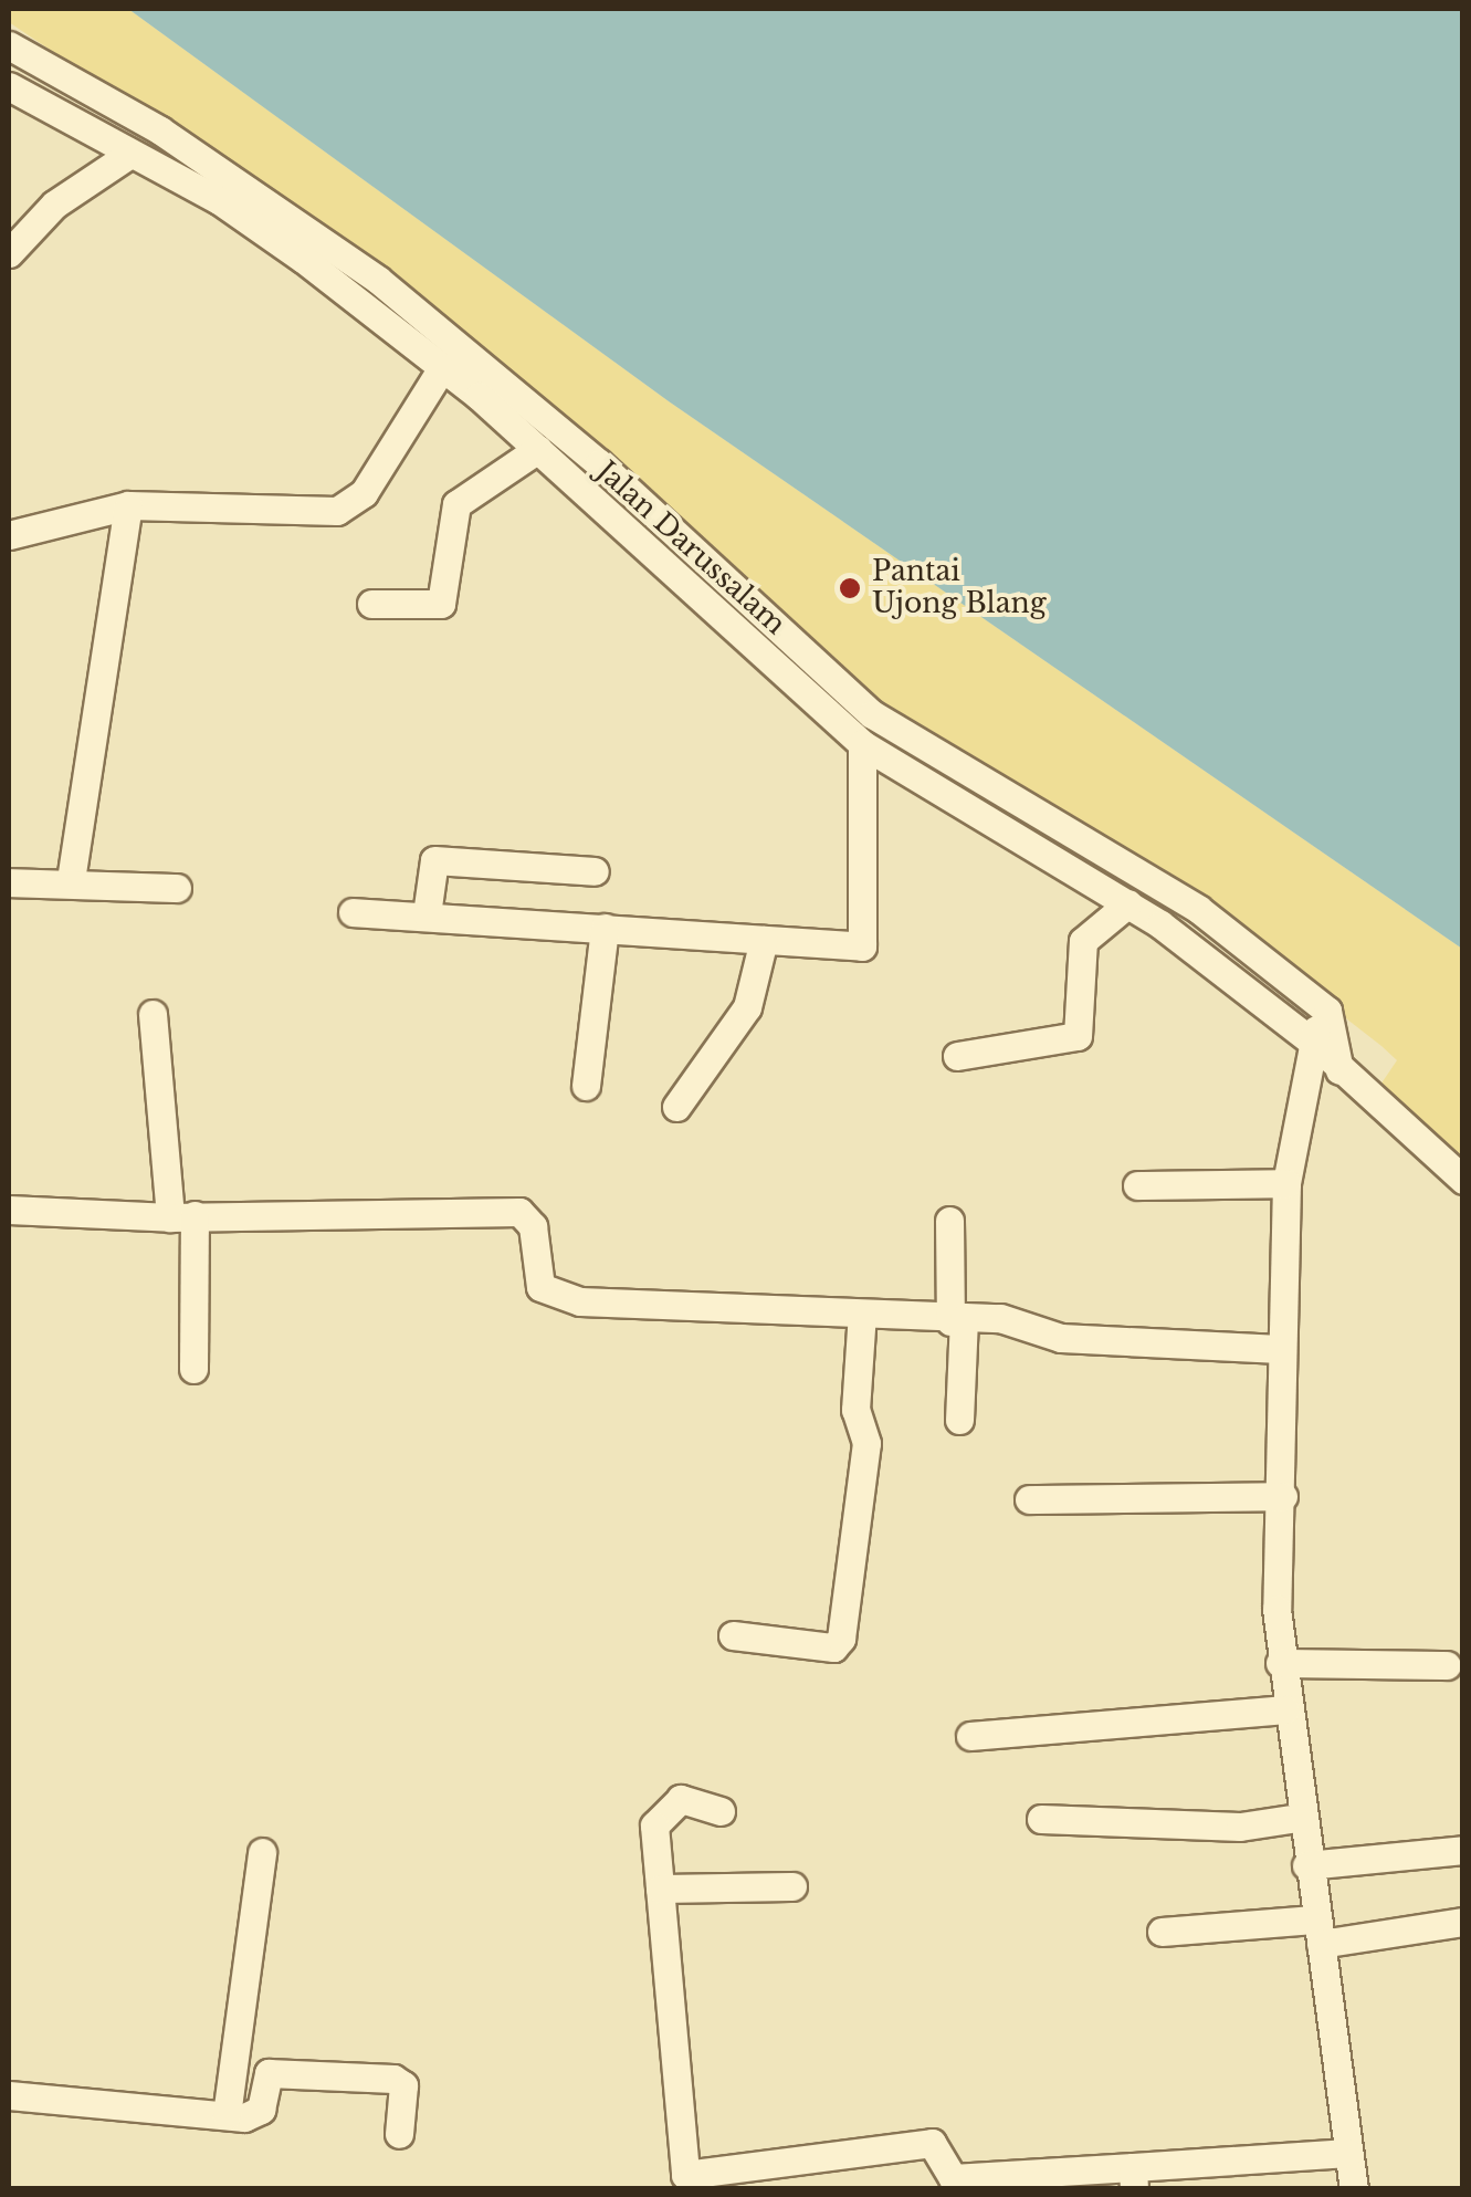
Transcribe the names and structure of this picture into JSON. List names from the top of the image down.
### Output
{
  "streets": {
    "street": ["Jalan Darussalam"]
  },
  "places": ["Pantai Ujong Blang"]
}
